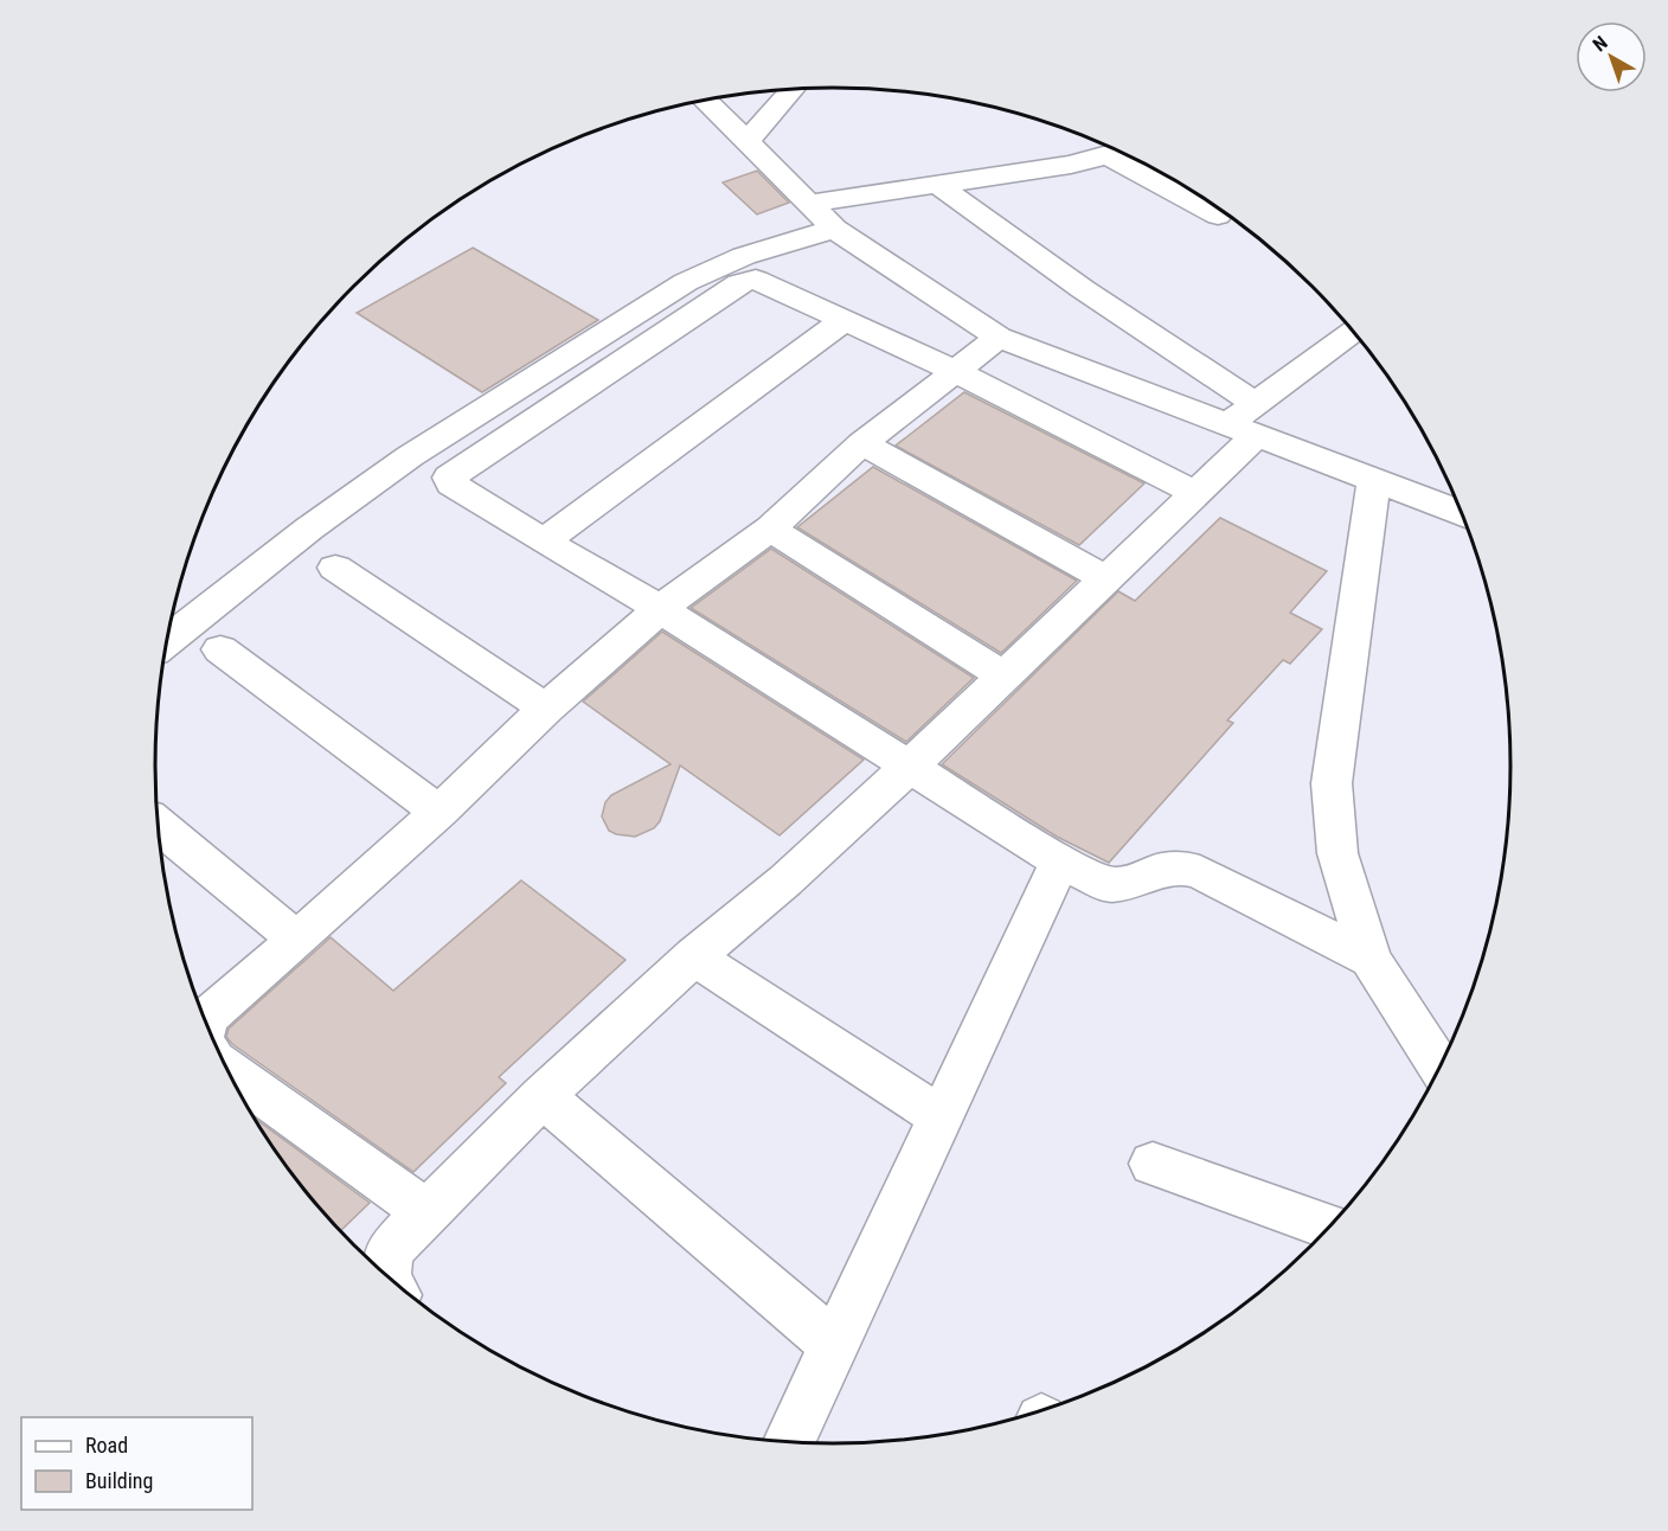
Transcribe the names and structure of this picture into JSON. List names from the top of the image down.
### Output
{
  "legend": ["Road", "Building"],
  "north": "top left"
}
